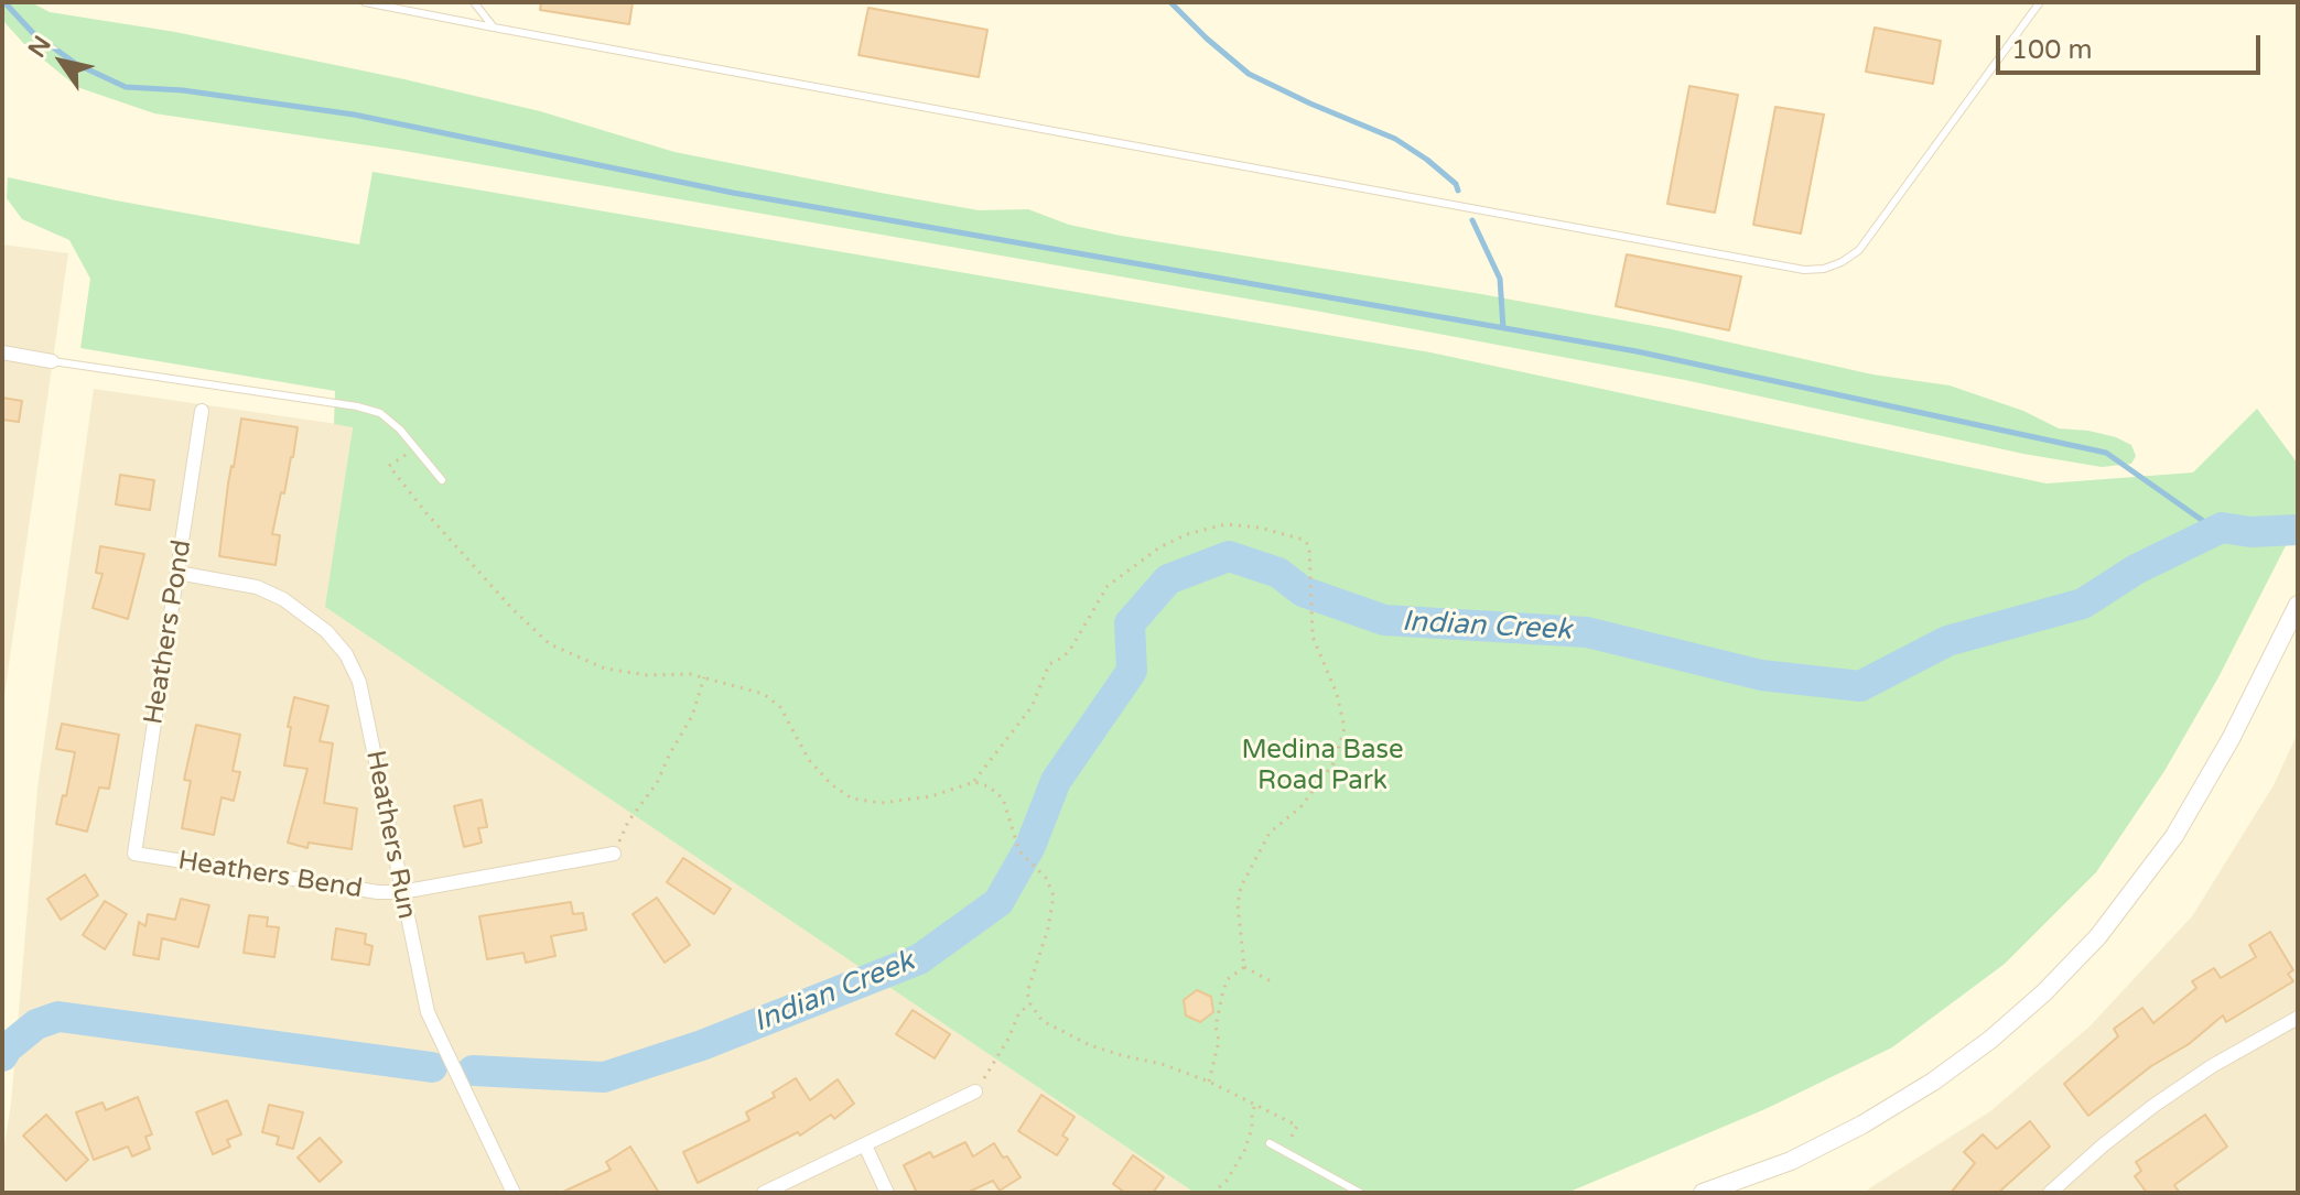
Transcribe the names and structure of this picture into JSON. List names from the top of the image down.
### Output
{
  "streets": {
    "street": ["Heathers Pond", "Heathers Run", "Heathers Bend"]
  },
  "crossings": [
    ["Heathers Pond", "Heathers Run"],
    ["Heathers Pond", "Heathers Bend"],
    ["Heathers Run", "Heathers Bend"]
  ],
  "water": ["Indian Creek"],
  "parks": ["Medina Base Road Park"],
  "scale_bar": "100 m",
  "north": "top left"
}
